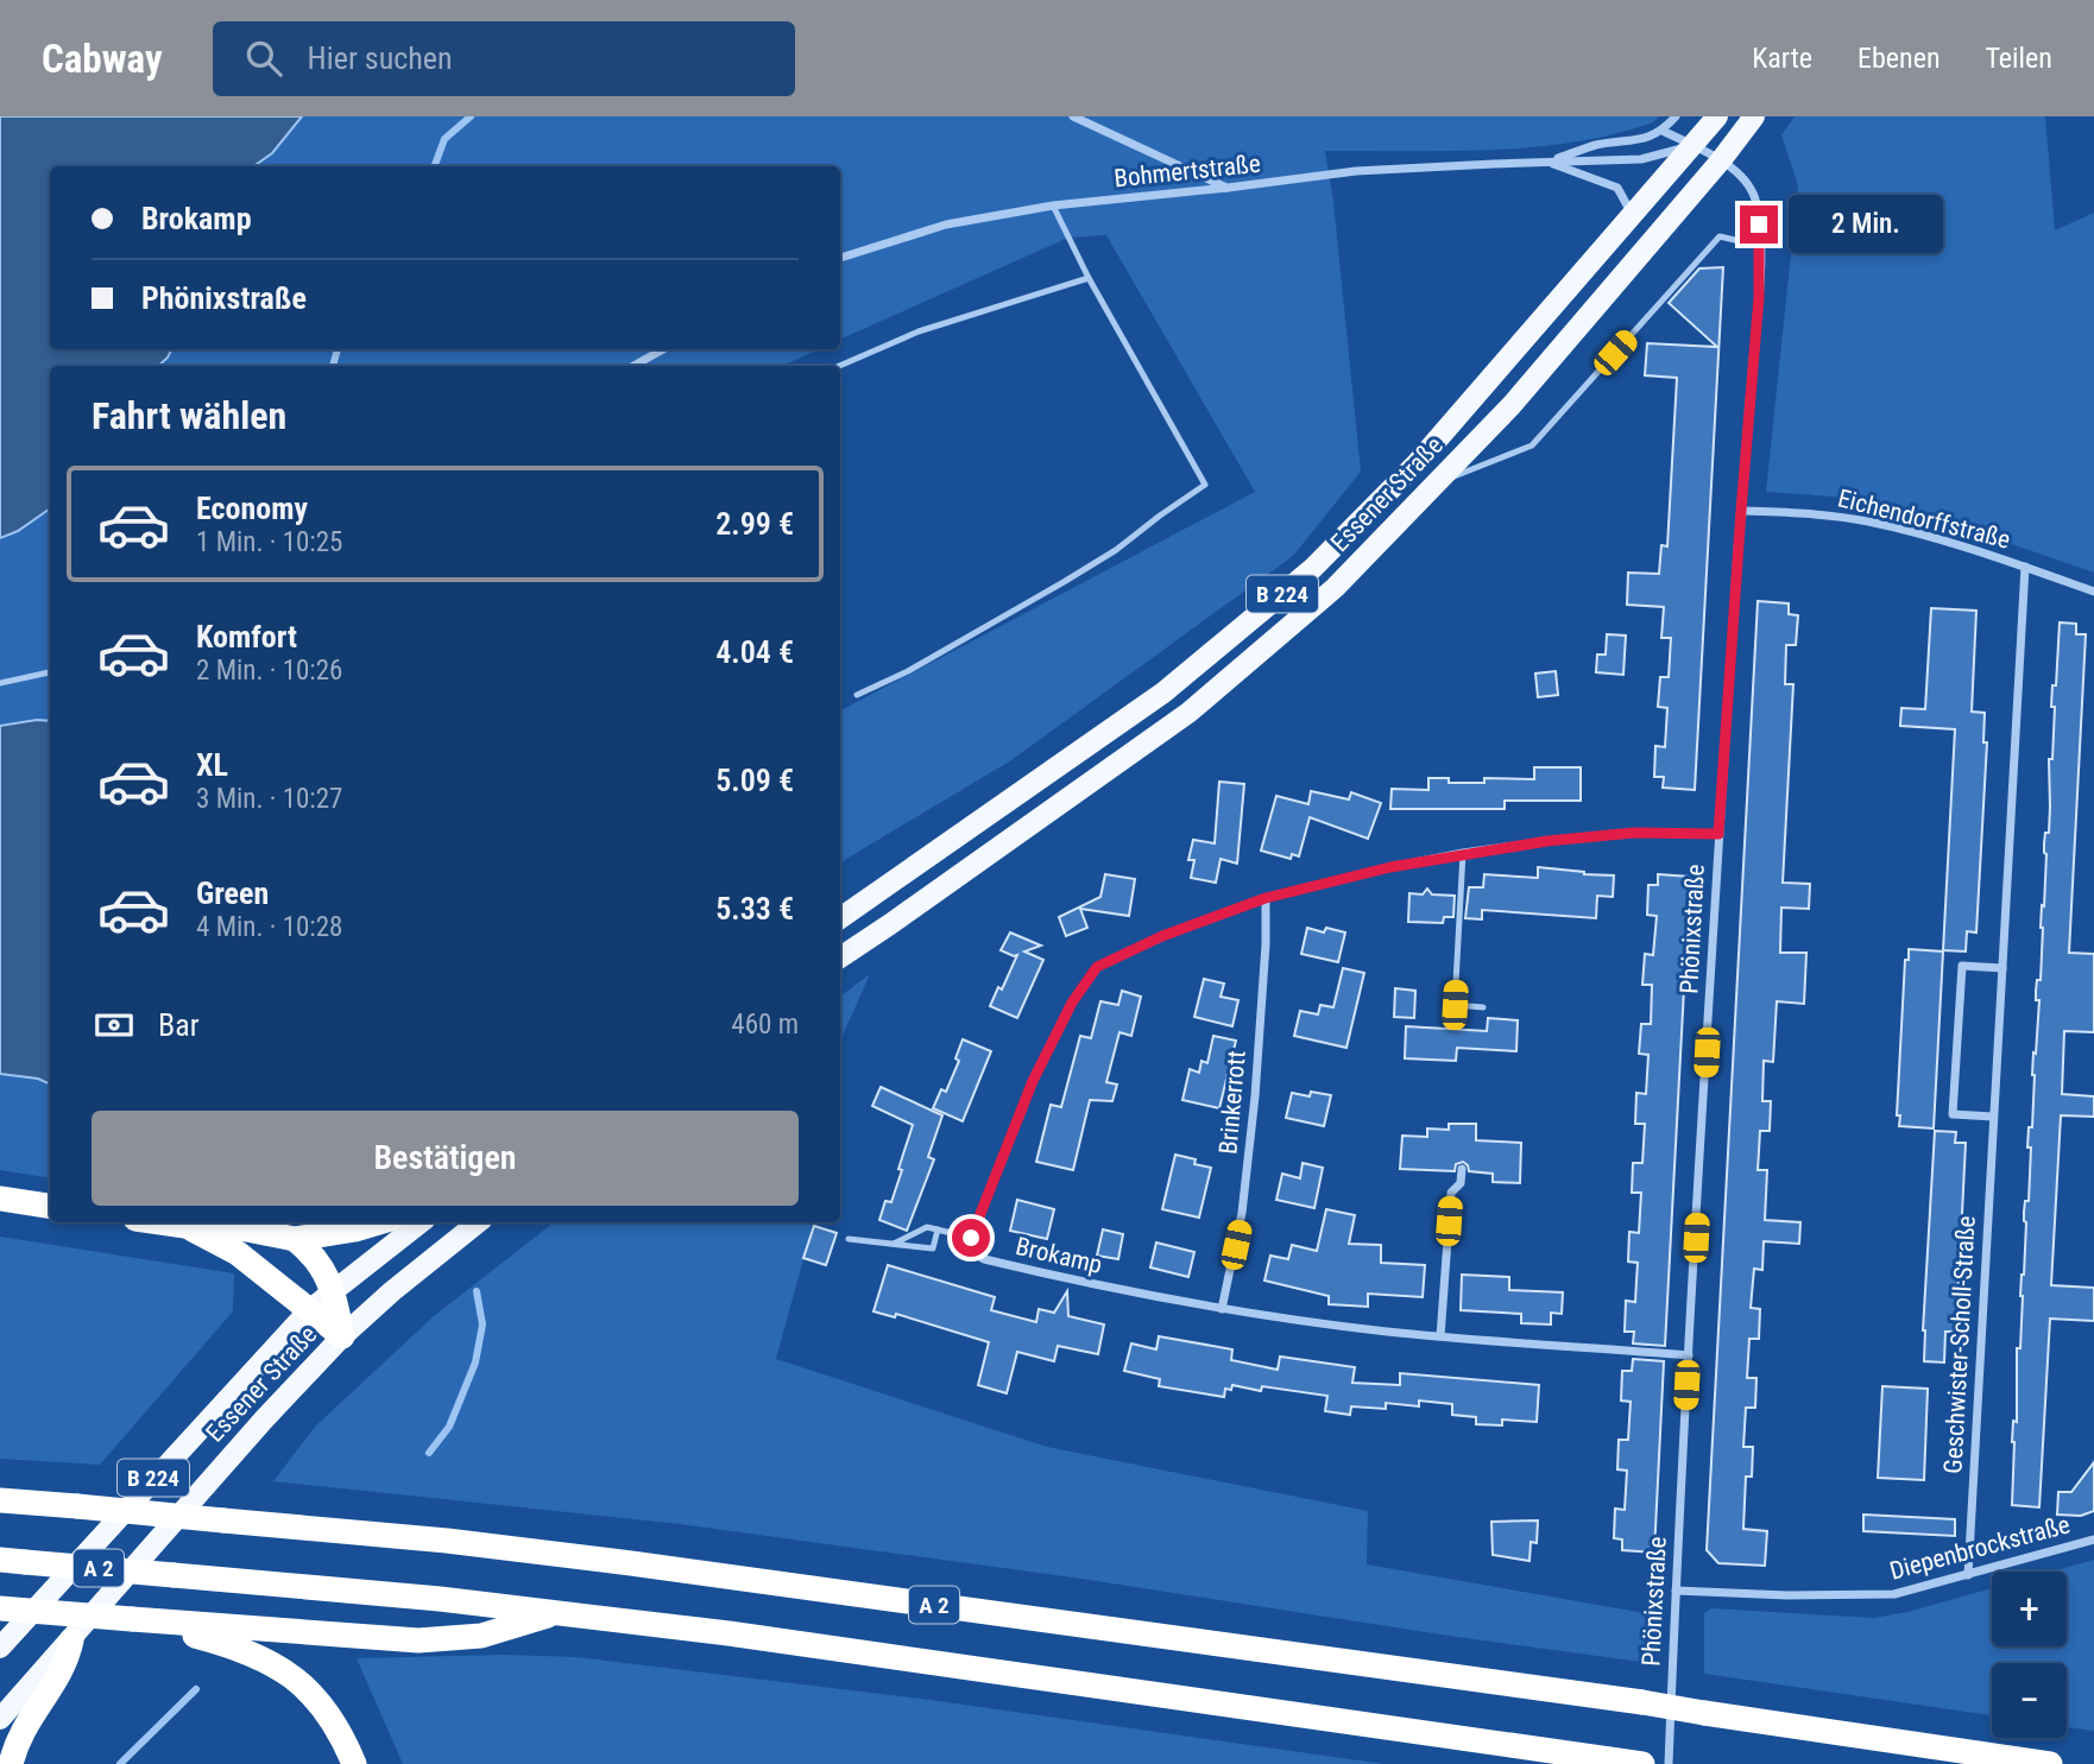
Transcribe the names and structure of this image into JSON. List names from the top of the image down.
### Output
{
  "streets": {
    "highway": ["A 2"],
    "main road": ["Essener Straße", "B 224"],
    "street": [
      "Bohmertstraße",
      "Eichendorffstraße",
      "Phönixstraße",
      "Brinkerrott",
      "Brokamp",
      "Geschwister-Scholl-Straße",
      "Diepenbrockstraße"
    ]
  },
  "crossings": [
    ["Bohmertstraße", "Essener Straße"],
    ["Bohmertstraße", "Phönixstraße"],
    ["Essener Straße", "Phönixstraße"],
    ["Eichendorffstraße", "Phönixstraße"],
    ["Eichendorffstraße", "Geschwister-Scholl-Straße"],
    ["Phönixstraße", "Brokamp"],
    ["Phönixstraße", "Diepenbrockstraße"],
    ["Brinkerrott", "Brokamp"],
    ["Geschwister-Scholl-Straße", "Diepenbrockstraße"]
  ],
  "page": {
    "header": "Cabway",
    "search": "Hier suchen",
    "nav": ["Karte", "Ebenen", "Teilen"],
    "banner": ["Brokamp", "Phönixstraße"],
    "bubble": "2 Min.",
    "heading": "Fahrt wählen",
    "list": [
      {
        "name": "Economy",
        "note": "1 Min. · 10:25",
        "value": "2.99 €"
      },
      {
        "name": "Komfort",
        "note": "2 Min. · 10:26",
        "value": "4.04 €"
      },
      {
        "name": "XL",
        "note": "3 Min. · 10:27",
        "value": "5.09 €"
      },
      {
        "name": "Green",
        "note": "4 Min. · 10:28",
        "value": "5.33 €"
      }
    ],
    "pay": ["Bar", "460 m"],
    "buttons": "Bestätigen",
    "map_buttons": ["+", "−"]
  }
}
